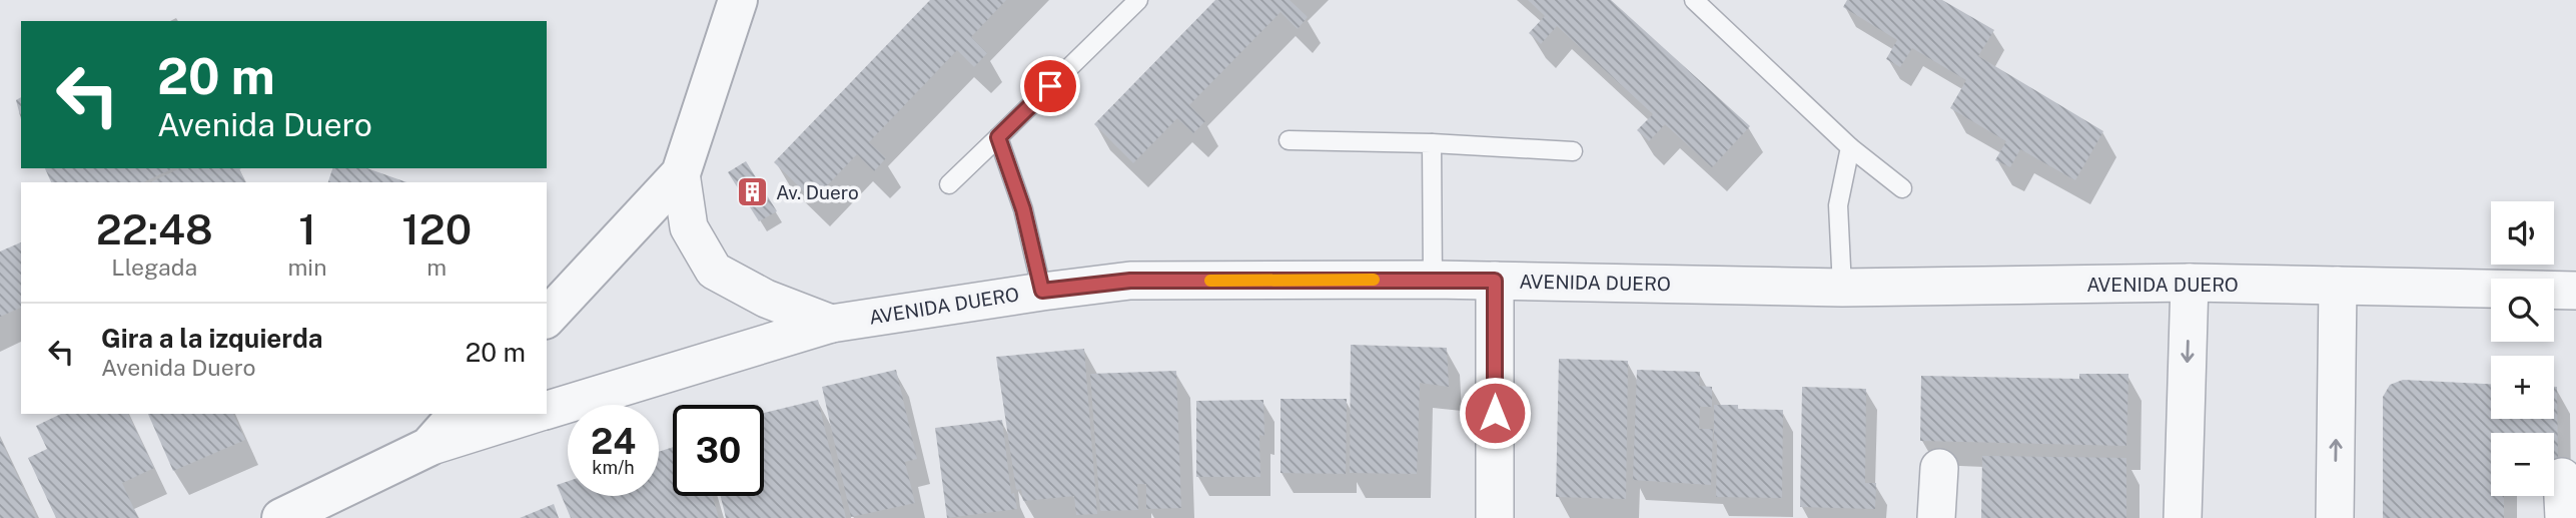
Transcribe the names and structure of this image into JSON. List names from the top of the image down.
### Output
{
  "streets": {
    "street": ["AVENIDA DUERO"]
  },
  "places": {
    "building": ["Av. Duero"]
  },
  "page": {
    "turn": ["20 m", "Avenida Duero"],
    "eta": [
      "22:48",
      "Llegada",
      "1",
      "min",
      "120",
      "m"
    ],
    "map_buttons": ["+", "−"],
    "list": [
      {
        "name": "Gira a la izquierda",
        "note": "Avenida Duero",
        "value": "20 m"
      }
    ],
    "speed": "24 km/h",
    "limit": "30"
  }
}
